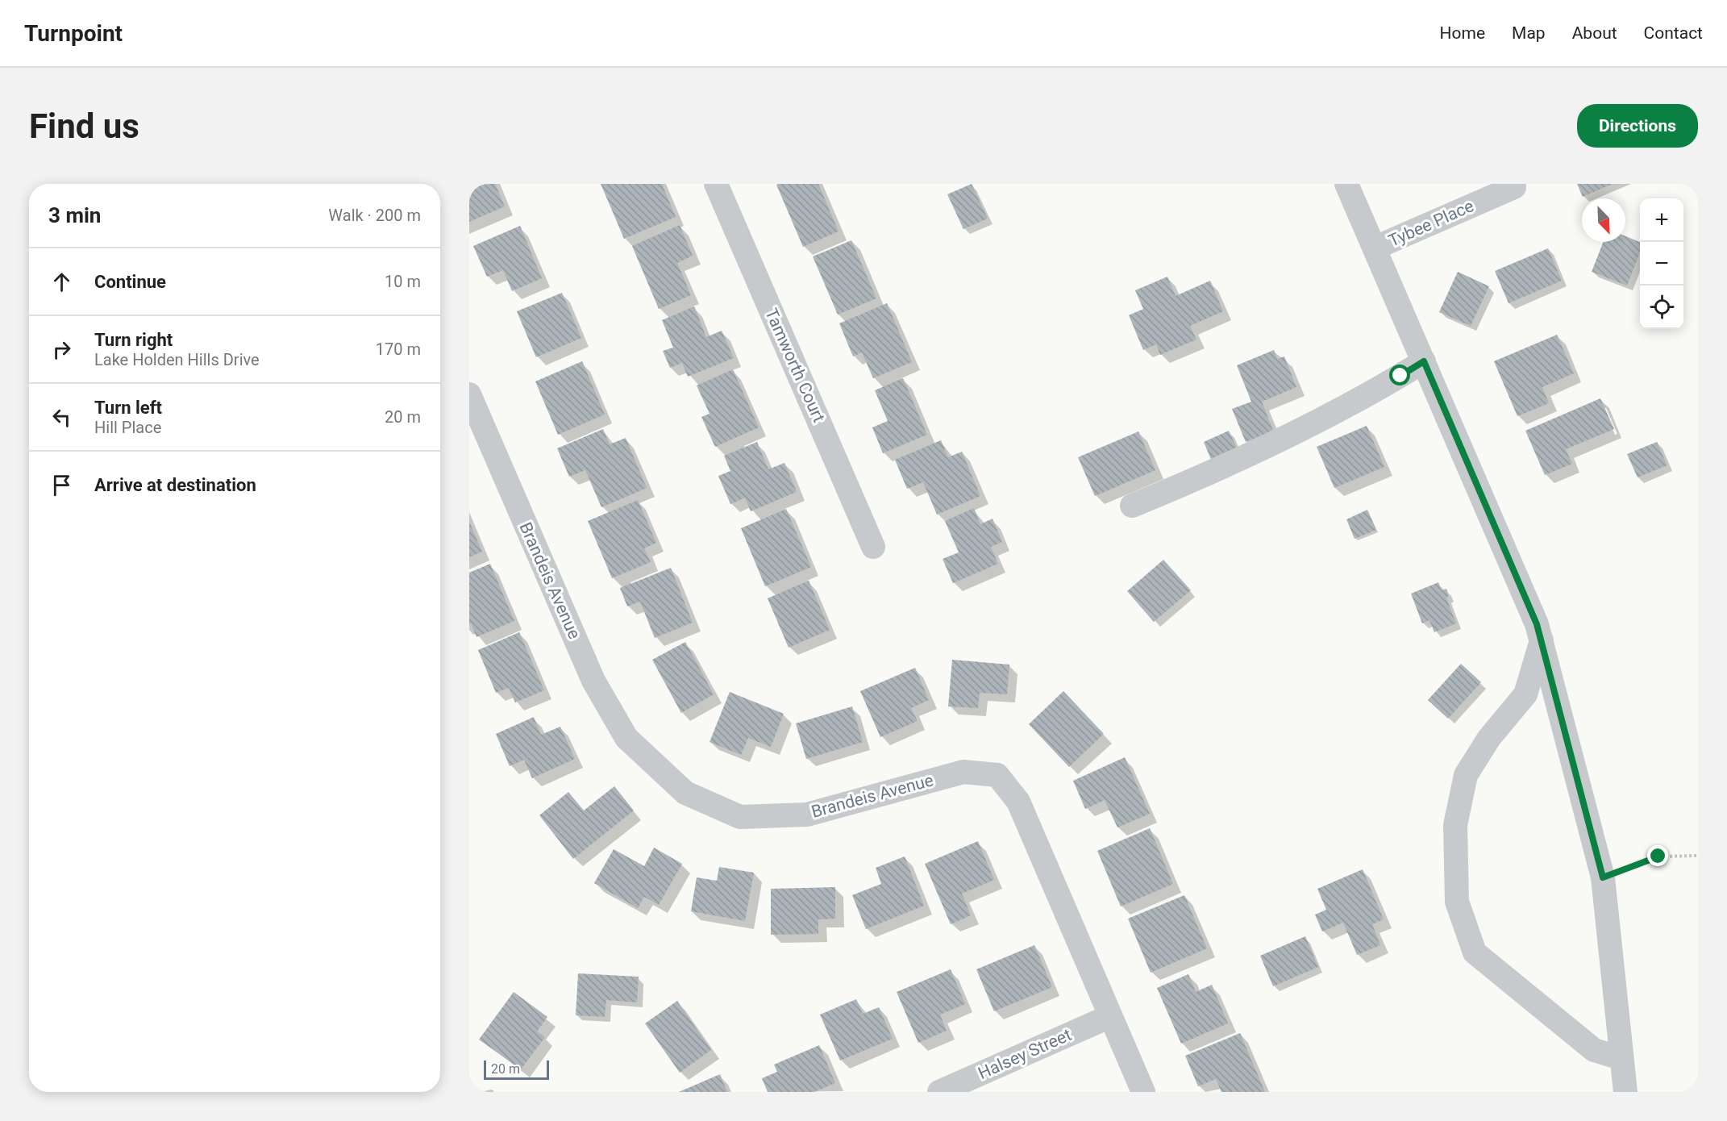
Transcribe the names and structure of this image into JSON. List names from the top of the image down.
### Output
{
  "streets": {
    "street": [
      "Tybee Place",
      "Tamworth Court",
      "Brandeis Avenue",
      "Halsey Street"
    ]
  },
  "crossings": [
    ["Brandeis Avenue", "Halsey Street"]
  ],
  "scale_bar": "20 m",
  "north": "bottom right",
  "page": {
    "header": "Turnpoint",
    "nav": [
      "Home",
      "Map",
      "About",
      "Contact"
    ],
    "buttons": "Directions",
    "title": "Find us",
    "heading": ["3 min", "Walk · 200 m"],
    "map_buttons": ["+", "−"],
    "list": [
      ["Continue", "10 m"],
      ["Turn right", "Lake Holden Hills Drive", "170 m"],
      ["Turn left", "Hill Place", "20 m"],
      "Arrive at destination"
    ],
    "scale": "20 m"
  }
}
